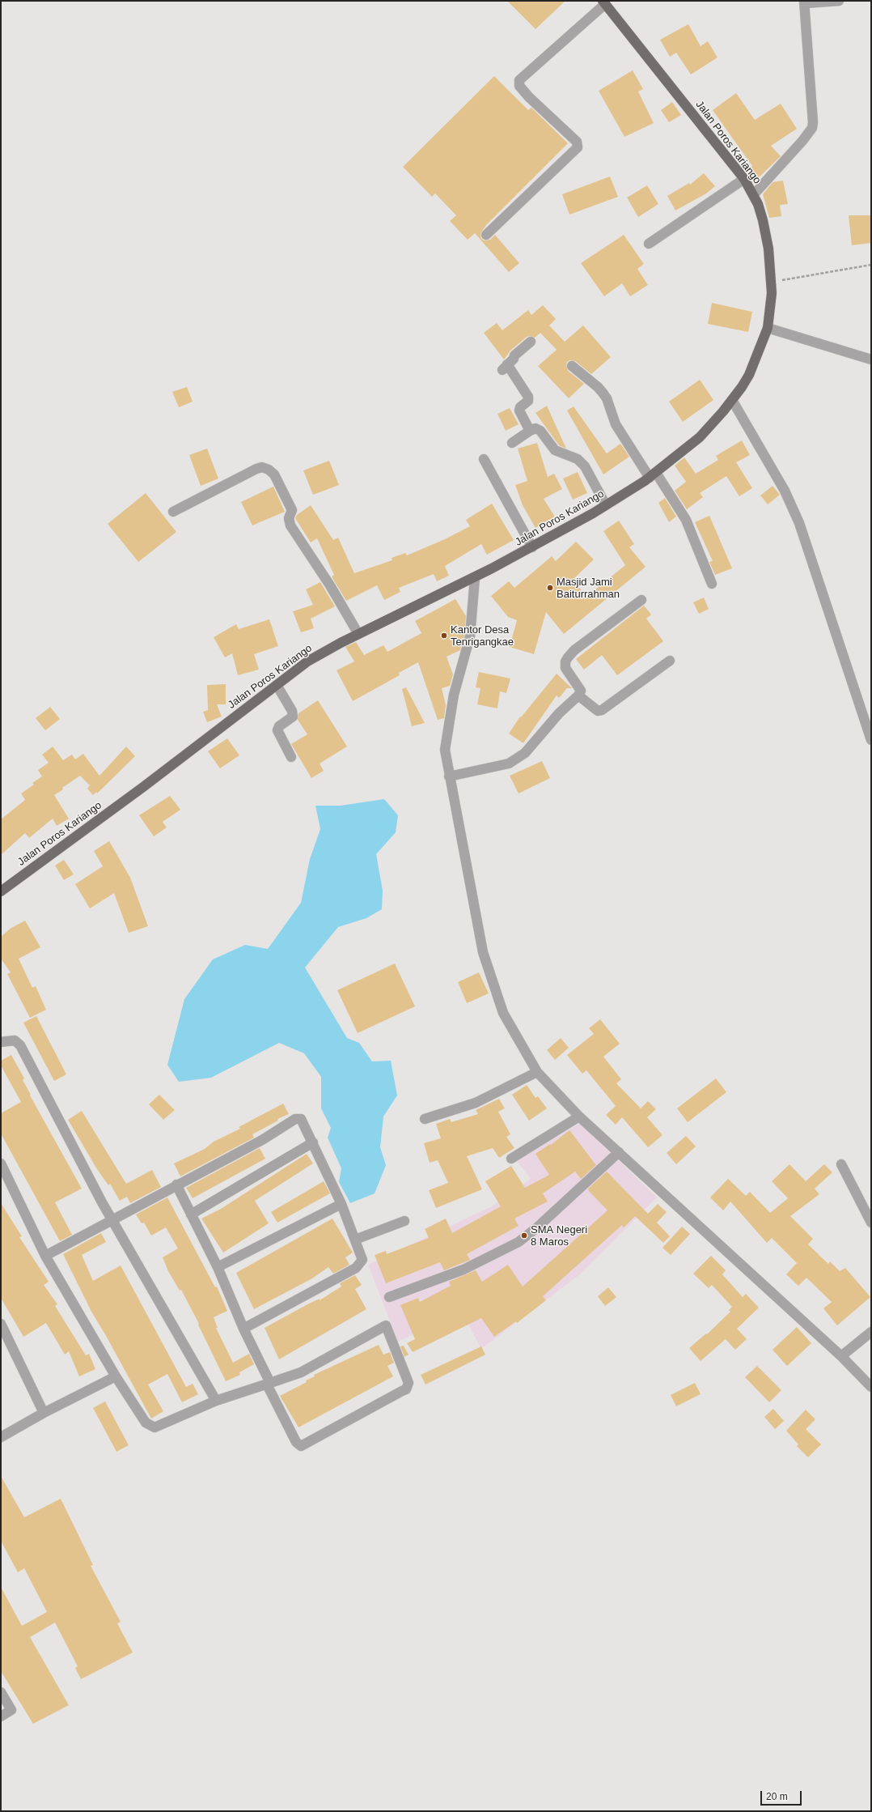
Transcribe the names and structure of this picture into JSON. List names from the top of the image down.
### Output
{
  "streets": {
    "main road": ["Jalan Poros Kariango"]
  },
  "places": ["Masjid Jami Baiturrahman", "Kantor Desa Tenrigangkae", "SMA Negeri 8 Maros"],
  "scale_bar": "20 m"
}
